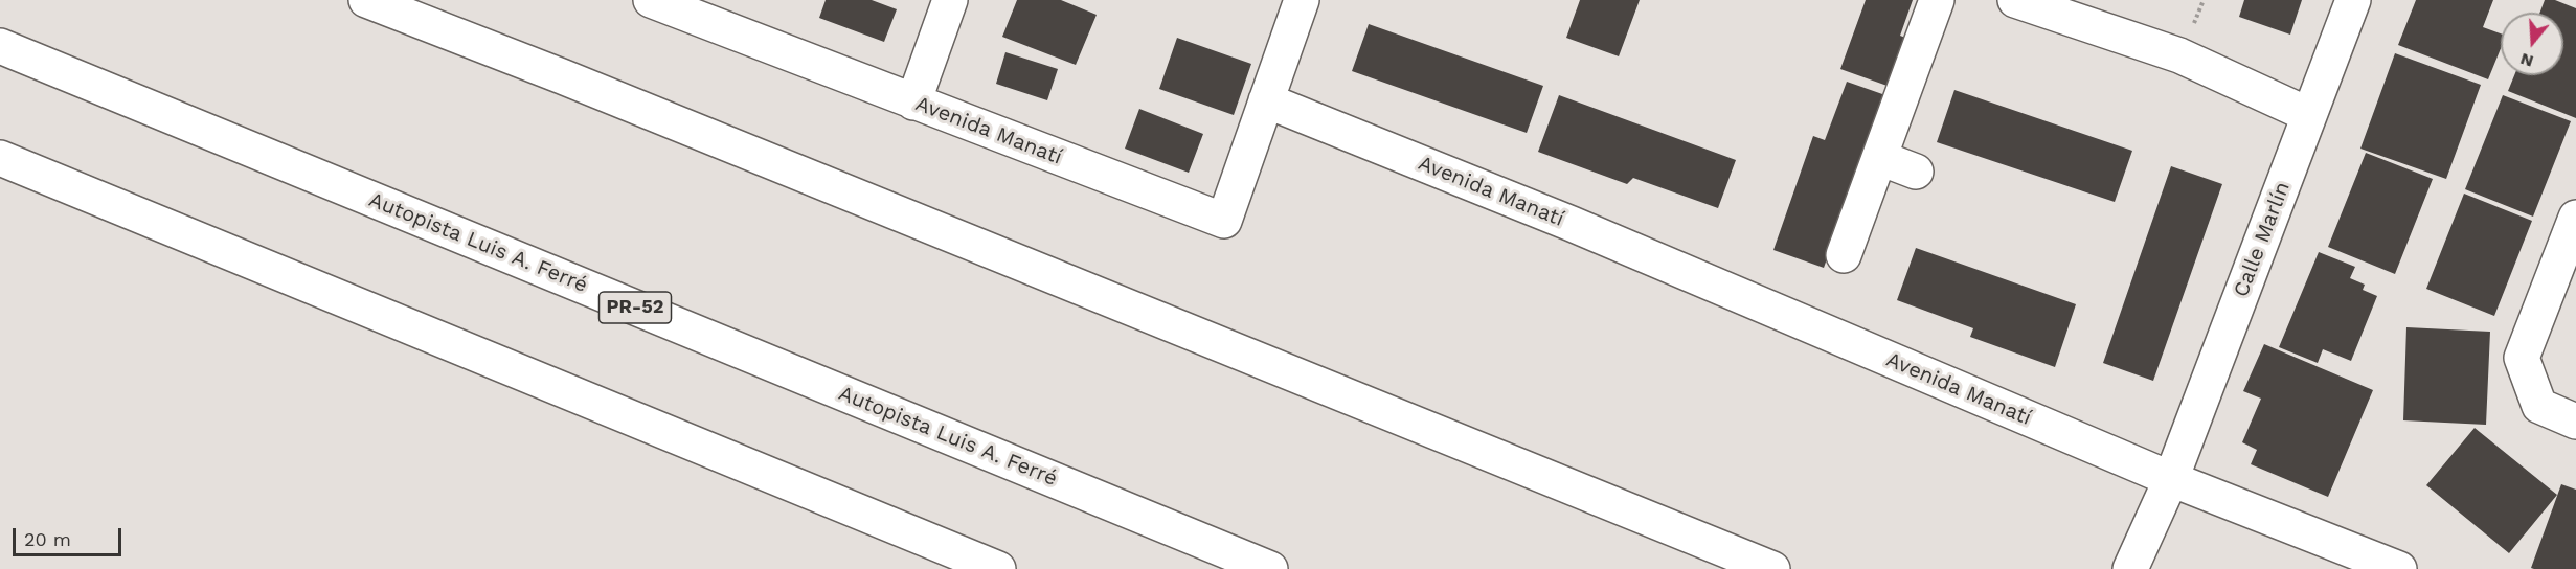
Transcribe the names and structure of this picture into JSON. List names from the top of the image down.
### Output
{
  "streets": {
    "main road": [
      "Avenida Manatí",
      "Calle Marlín",
      "Autopista Luis A. Ferré",
      "PR-52"
    ]
  },
  "crossings": [
    ["Avenida Manatí", "Calle Marlín"]
  ],
  "scale_bar": "20 m",
  "north": "bottom"
}
